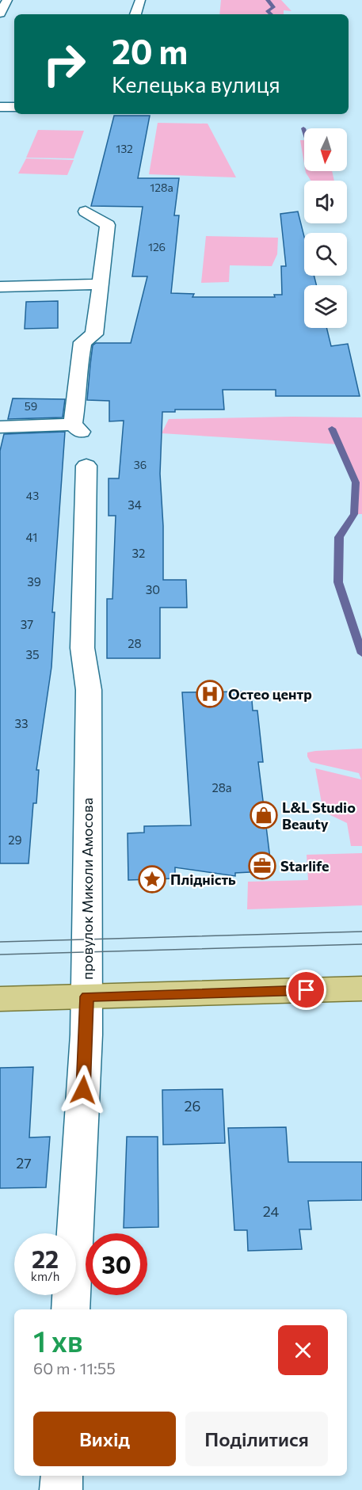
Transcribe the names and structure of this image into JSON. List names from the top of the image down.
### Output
{
  "streets": {
    "street": ["провулок Миколи Амосова"]
  },
  "places": {
    "hospital": ["Остео центр"],
    "shop": ["L&L Studio Beauty"],
    "office": ["Starlife"],
    "place": ["Плідність"]
  },
  "house_numbers": [
    "132",
    "128а",
    "126",
    "59",
    "36",
    "43",
    "34",
    "41",
    "32",
    "39",
    "30",
    "37",
    "28",
    "35",
    "33",
    "28а",
    "29",
    "26",
    "27",
    "24"
  ],
  "north": "bottom",
  "page": {
    "turn": ["20 m", "Келецька вулиця"],
    "speed": "22 km/h",
    "limit": "30",
    "heading": ["1 хв", "60 m · 11:55"],
    "buttons": ["Вихід", "Поділитися"]
  }
}
